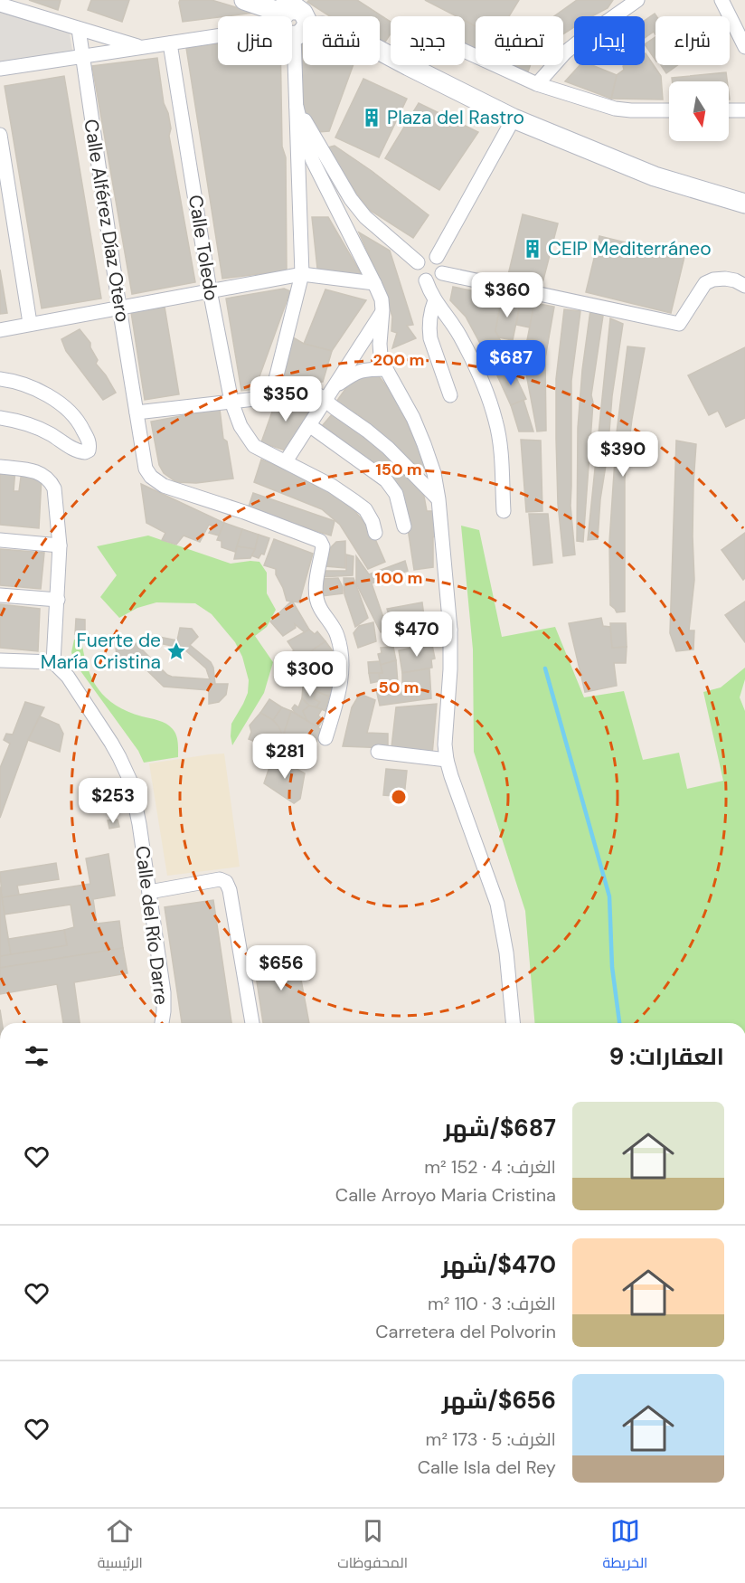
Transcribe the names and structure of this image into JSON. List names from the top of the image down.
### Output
{
  "streets": {
    "street": ["Calle Alférez Díaz Otero", "Calle Toledo", "Calle del Río Darre"]
  },
  "places": {
    "building": ["Plaza del Rastro", "CEIP Mediterráneo"],
    "place": ["Fuerte de María Cristina"]
  },
  "north": "bottom",
  "page": {
    "chip": [
      "شراء",
      "إيجار",
      "تصفية",
      "جديد",
      "شقة",
      "منزل"
    ],
    "price": [
      "$360",
      "$687",
      "$350",
      "$390",
      "$470",
      "$300",
      "$281",
      "$253",
      "$656"
    ],
    "heading": "العقارات: 9",
    "list": [
      {
        "name": "$687/شهر",
        "note": "الغرف: 4 · 152 m² · Calle Arroyo Maria Cristina"
      },
      {
        "name": "$470/شهر",
        "note": "الغرف: 3 · 110 m² · Carretera del Polvorin"
      },
      {
        "name": "$656/شهر",
        "note": "الغرف: 5 · 173 m² · Calle Isla del Rey"
      }
    ],
    "tabs": ["الخريطة", "المحفوظات", "الرئيسية"]
  },
  "rings": [
    "200 m",
    "150 m",
    "100 m",
    "50 m"
  ]
}
